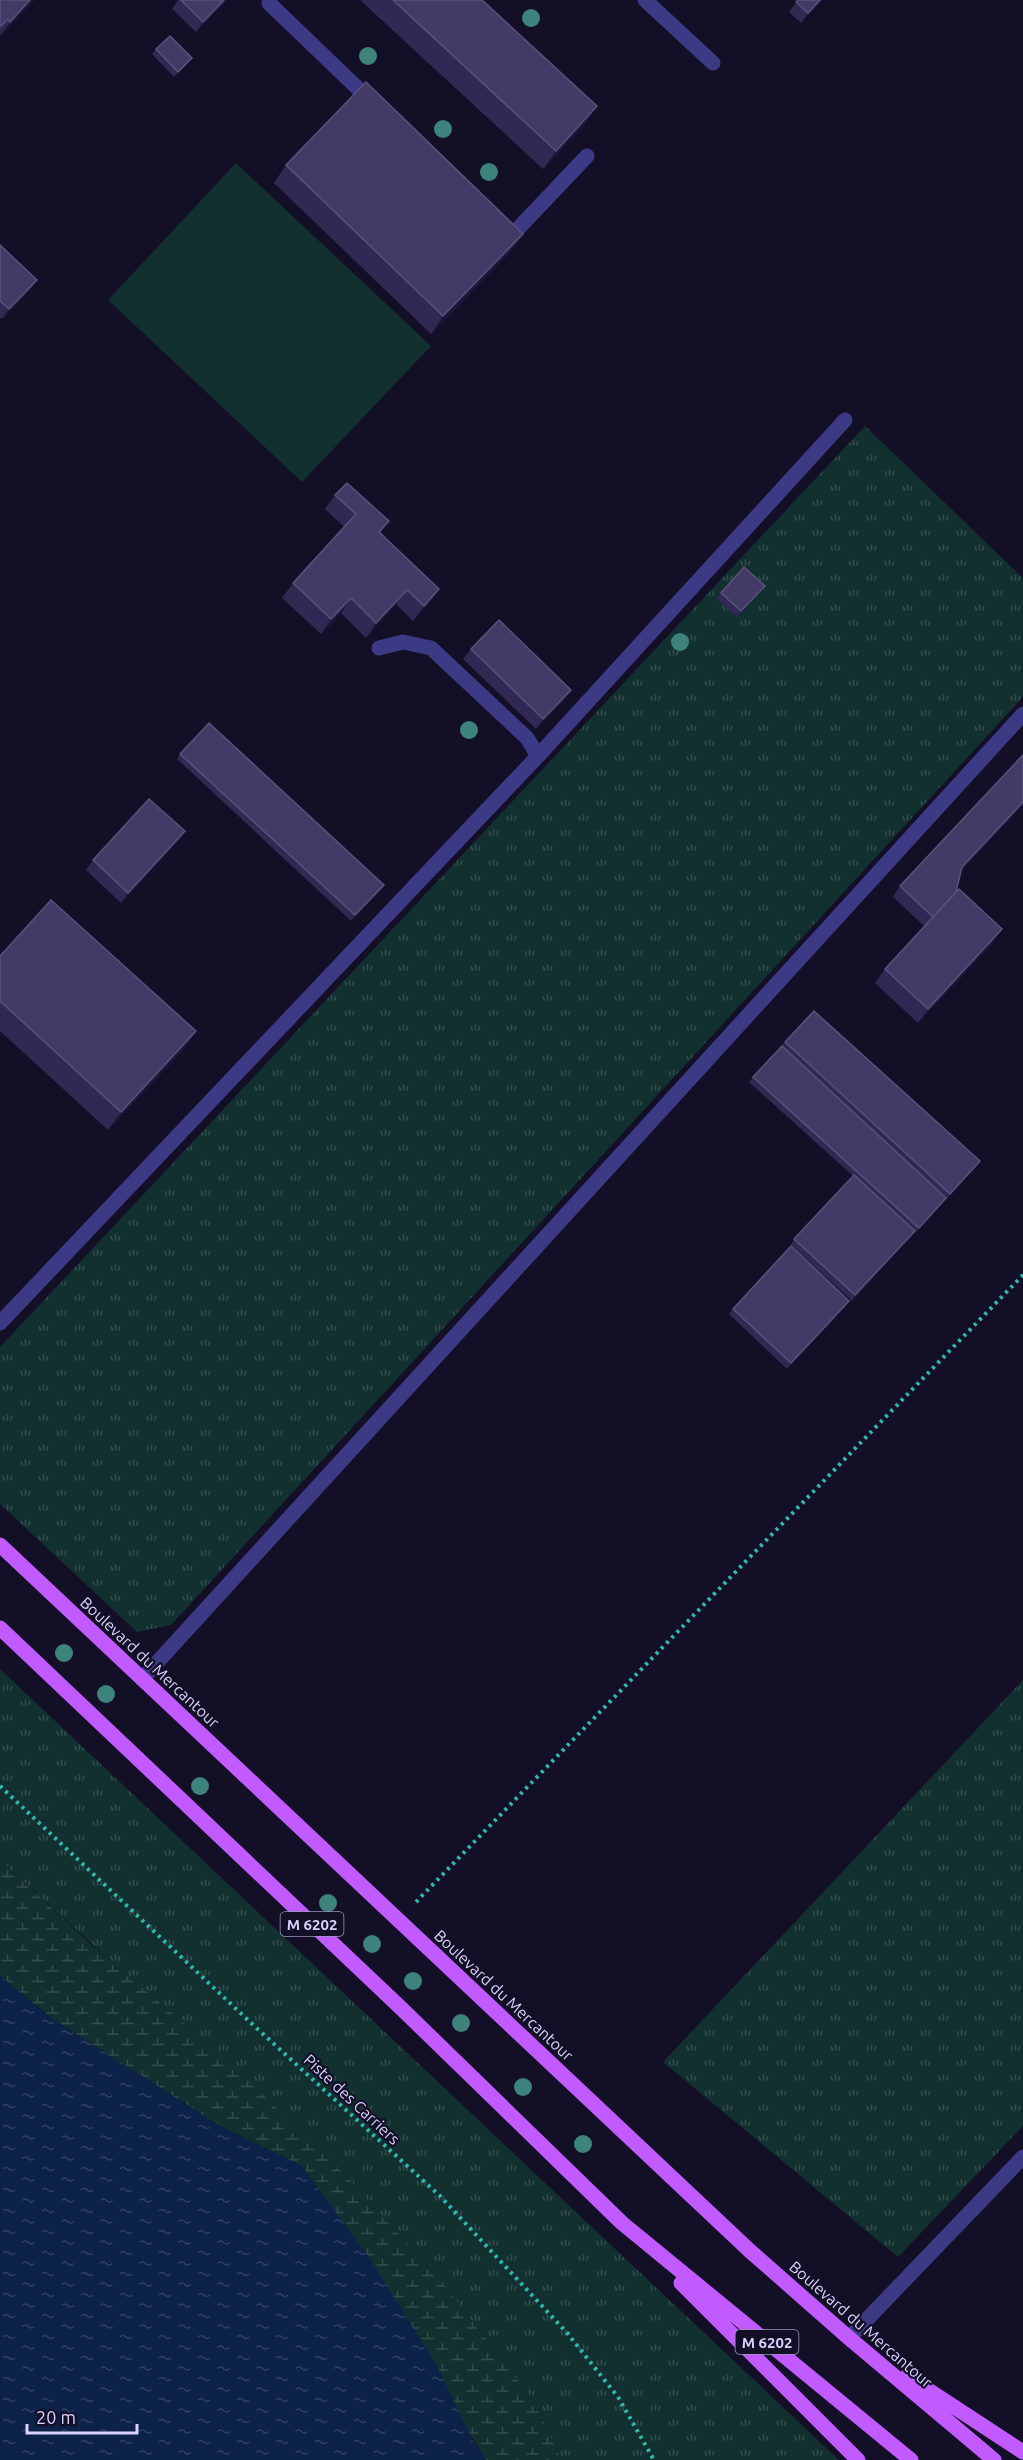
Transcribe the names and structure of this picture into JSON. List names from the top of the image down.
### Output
{
  "streets": {
    "main road": ["Boulevard du Mercantour", "M 6202"],
    "path": ["Piste des Carriers"]
  },
  "scale_bar": "20 m"
}
